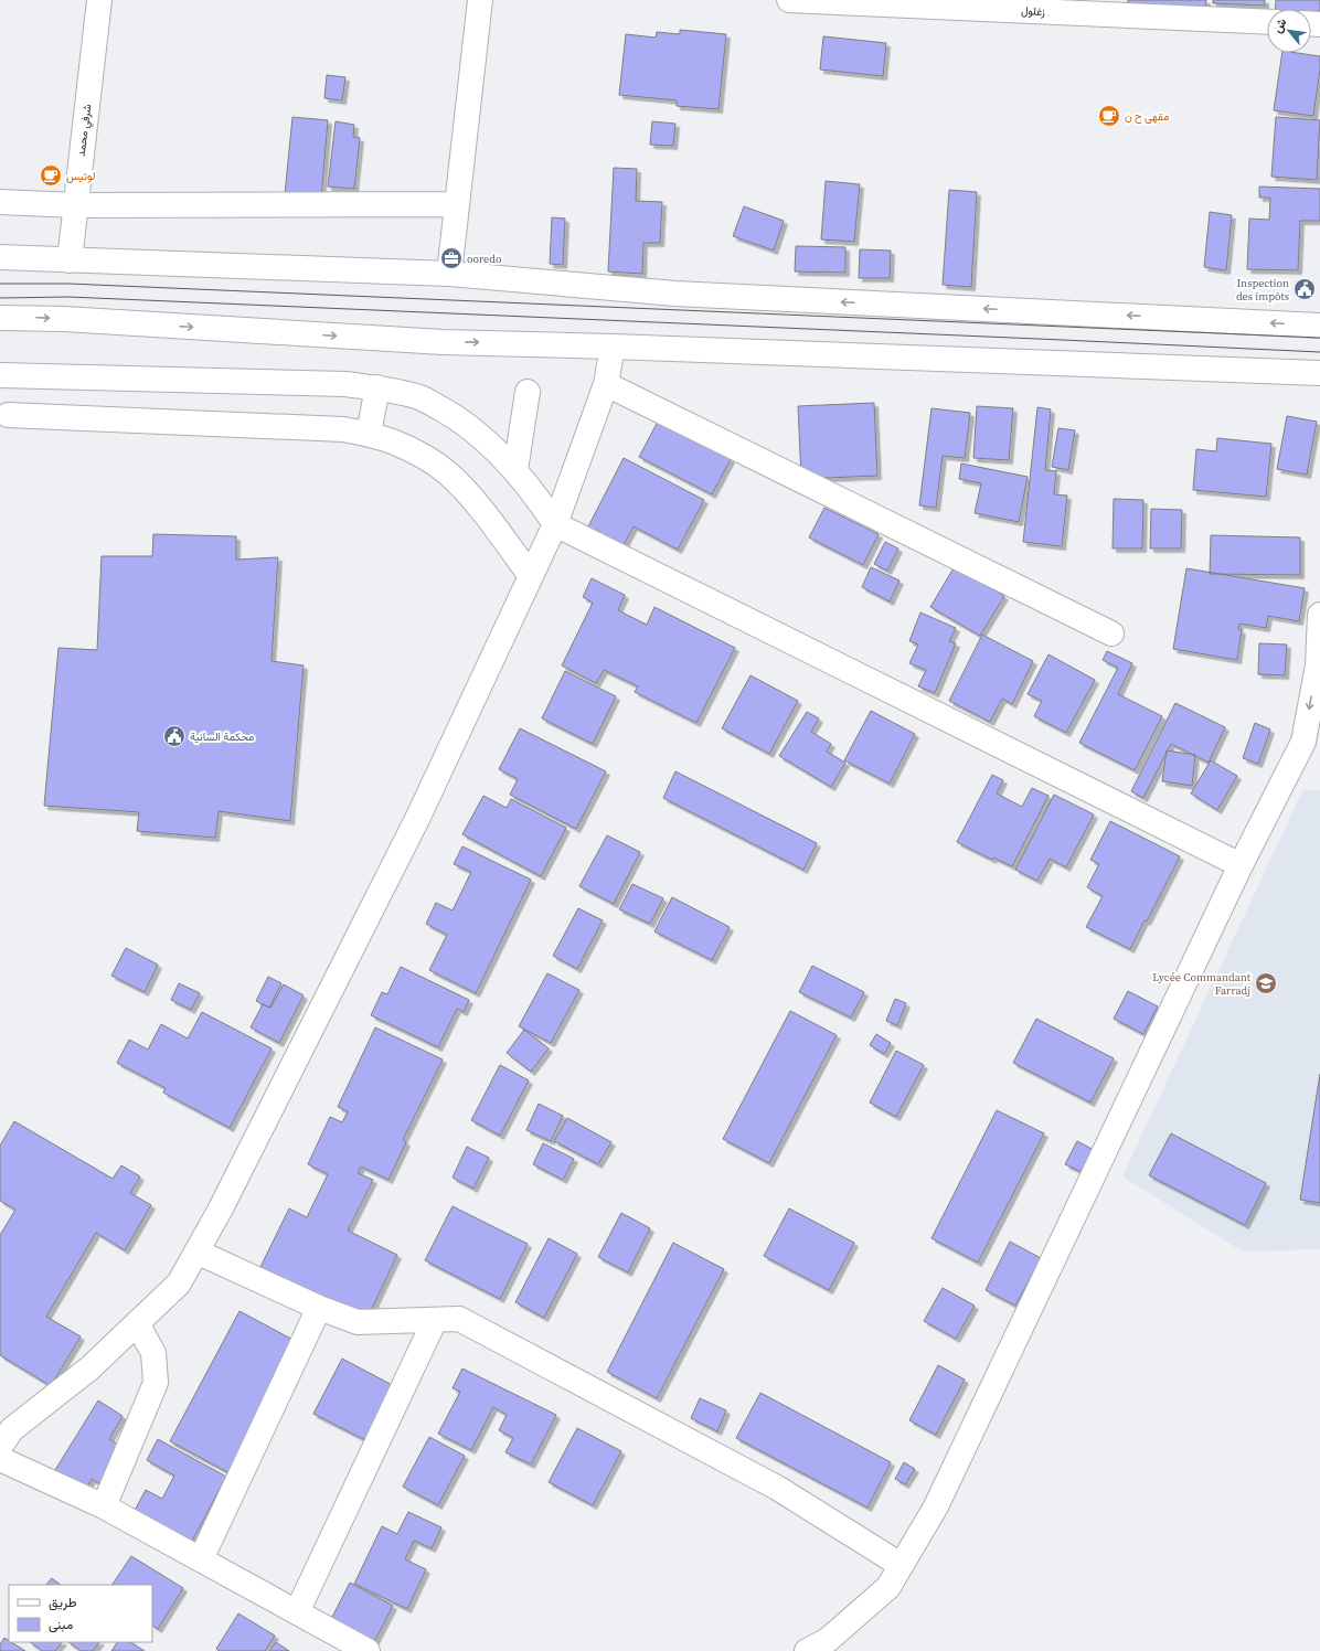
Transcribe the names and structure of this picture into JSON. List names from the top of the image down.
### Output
{
  "streets": {
    "street": ["زغلول", "شرفي محمد"]
  },
  "places": {
    "cafe": ["مقهى ح ن", "لوتيس"],
    "office": ["ooredo"],
    "public building": ["Inspection des impôts", "محكمة السانية"],
    "school or university": ["Lycée Commandant Farradj"]
  },
  "legend": ["طريق", "مبنى"],
  "north": "top left"
}
